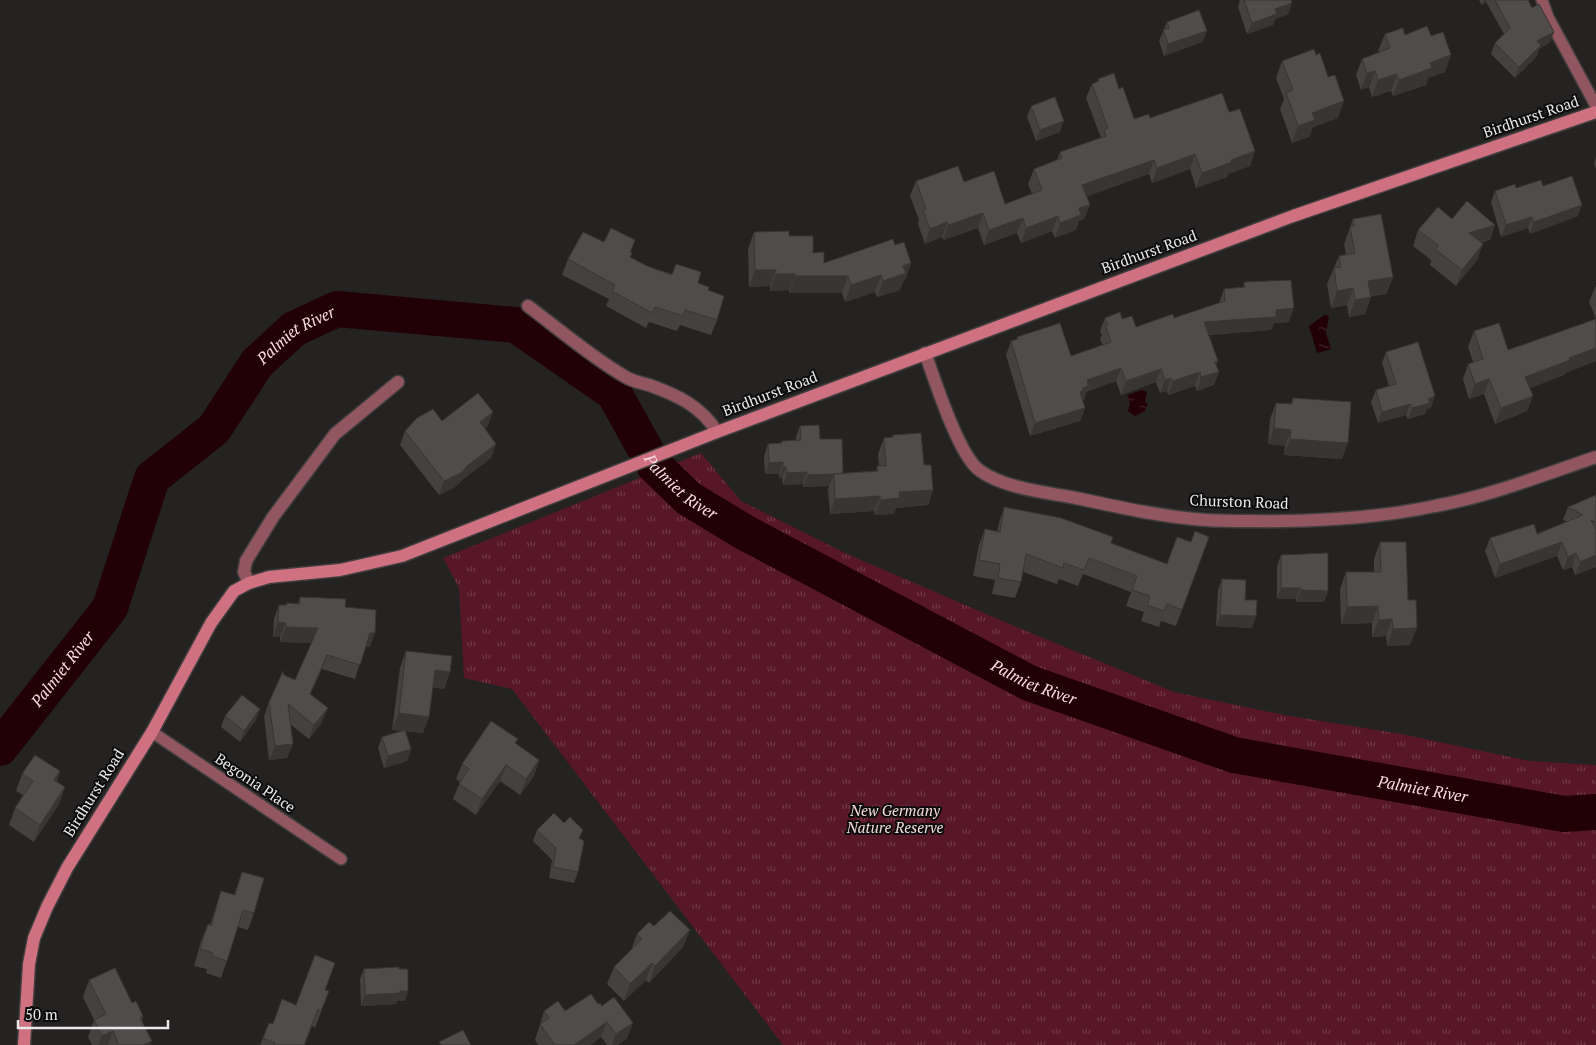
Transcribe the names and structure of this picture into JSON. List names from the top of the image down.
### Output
{
  "streets": {
    "street": ["Birdhurst Road", "Churston Road"],
    "lane": ["Begonia Place"]
  },
  "crossings": [
    ["Birdhurst Road", "Churston Road"],
    ["Birdhurst Road", "Begonia Place"]
  ],
  "water": ["Palmiet River"],
  "parks": ["New Germany Nature Reserve"],
  "scale_bar": "50 m"
}
